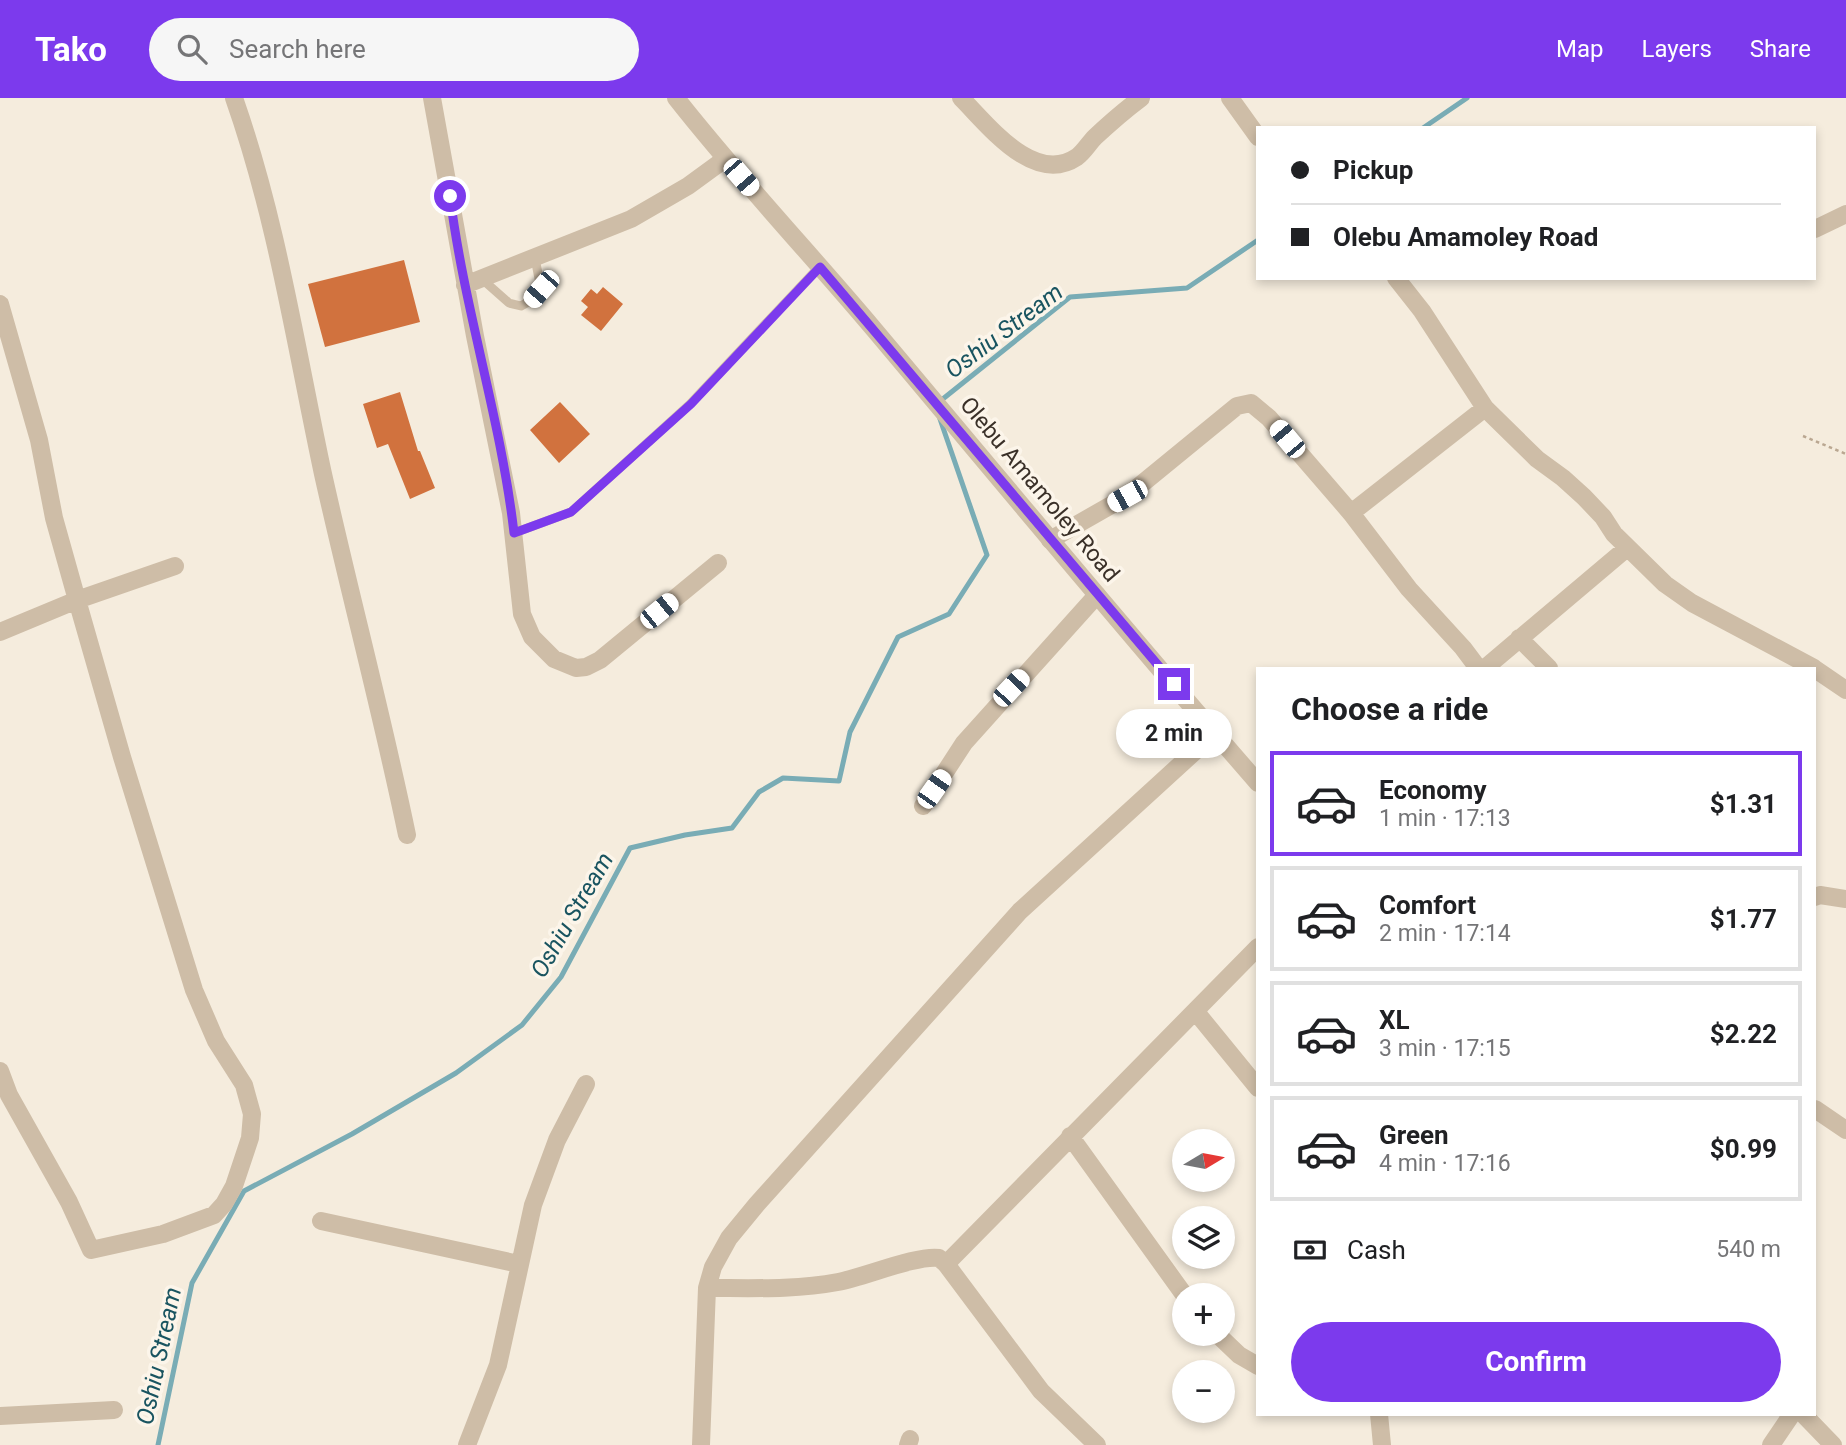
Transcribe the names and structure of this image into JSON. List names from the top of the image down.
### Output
{
  "streets": {
    "street": ["Olebu Amamoley Road"]
  },
  "water": ["Oshiu Stream"],
  "north": "right",
  "page": {
    "header": "Tako",
    "search": "Search here",
    "nav": ["Map", "Layers", "Share"],
    "banner": ["Pickup", "Olebu Amamoley Road"],
    "heading": "Choose a ride",
    "bubble": "2 min",
    "list": [
      {
        "name": "Economy",
        "note": "1 min · 17:13",
        "value": "$1.31"
      },
      {
        "name": "Comfort",
        "note": "2 min · 17:14",
        "value": "$1.77"
      },
      {
        "name": "XL",
        "note": "3 min · 17:15",
        "value": "$2.22"
      },
      {
        "name": "Green",
        "note": "4 min · 17:16",
        "value": "$0.99"
      }
    ],
    "map_buttons": ["+", "−"],
    "pay": ["Cash", "540 m"],
    "buttons": "Confirm"
  }
}
